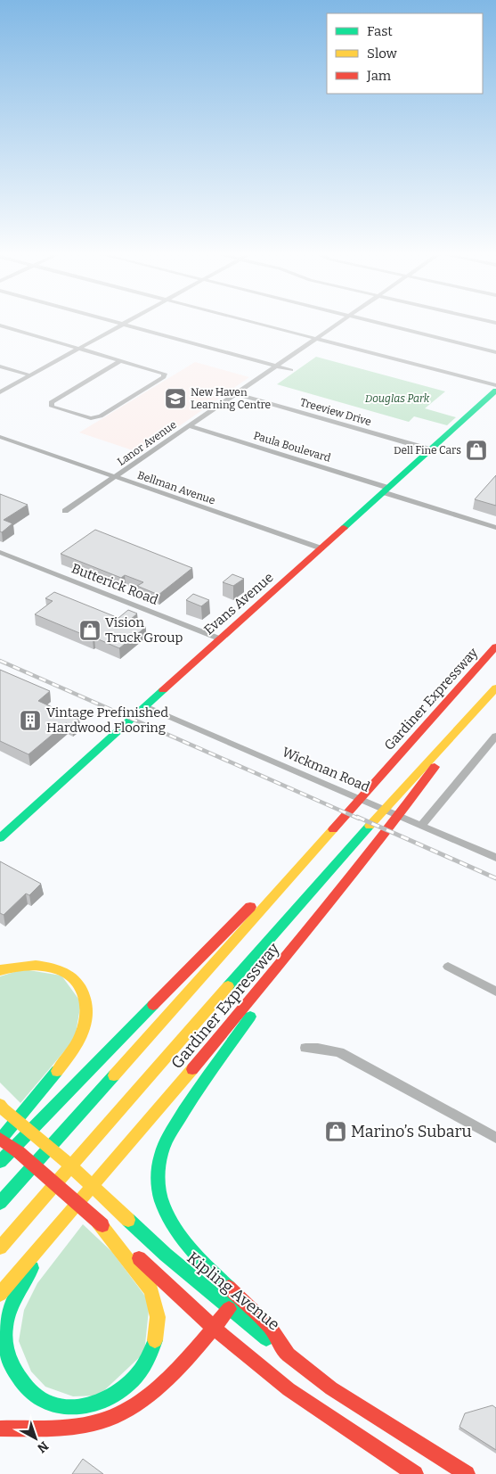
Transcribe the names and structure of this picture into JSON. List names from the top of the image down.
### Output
{
  "streets": {
    "main road": ["Evans Avenue", "Gardiner Expressway", "Kipling Avenue"],
    "street": [
      "Treeview Drive",
      "Lanor Avenue",
      "Paula Boulevard",
      "Bellman Avenue",
      "Butterick Road",
      "Wickman Road"
    ]
  },
  "crossings": [
    ["Treeview Drive", "Lanor Avenue"],
    ["Treeview Drive", "Evans Avenue"],
    ["Lanor Avenue", "Paula Boulevard"],
    ["Lanor Avenue", "Bellman Avenue"],
    ["Paula Boulevard", "Evans Avenue"],
    ["Bellman Avenue", "Evans Avenue"],
    ["Butterick Road", "Evans Avenue"],
    ["Evans Avenue", "Wickman Road"]
  ],
  "parks": ["Douglas Park"],
  "places": {
    "school or university": ["New Haven Learning Centre"],
    "shop": ["Dell Fine Cars", "Vision Truck Group", "Marino’s Subaru"],
    "building": ["Vintage Prefinished Hardwood Flooring"]
  },
  "legend": ["Fast", "Slow", "Jam"],
  "north": "bottom right"
}
